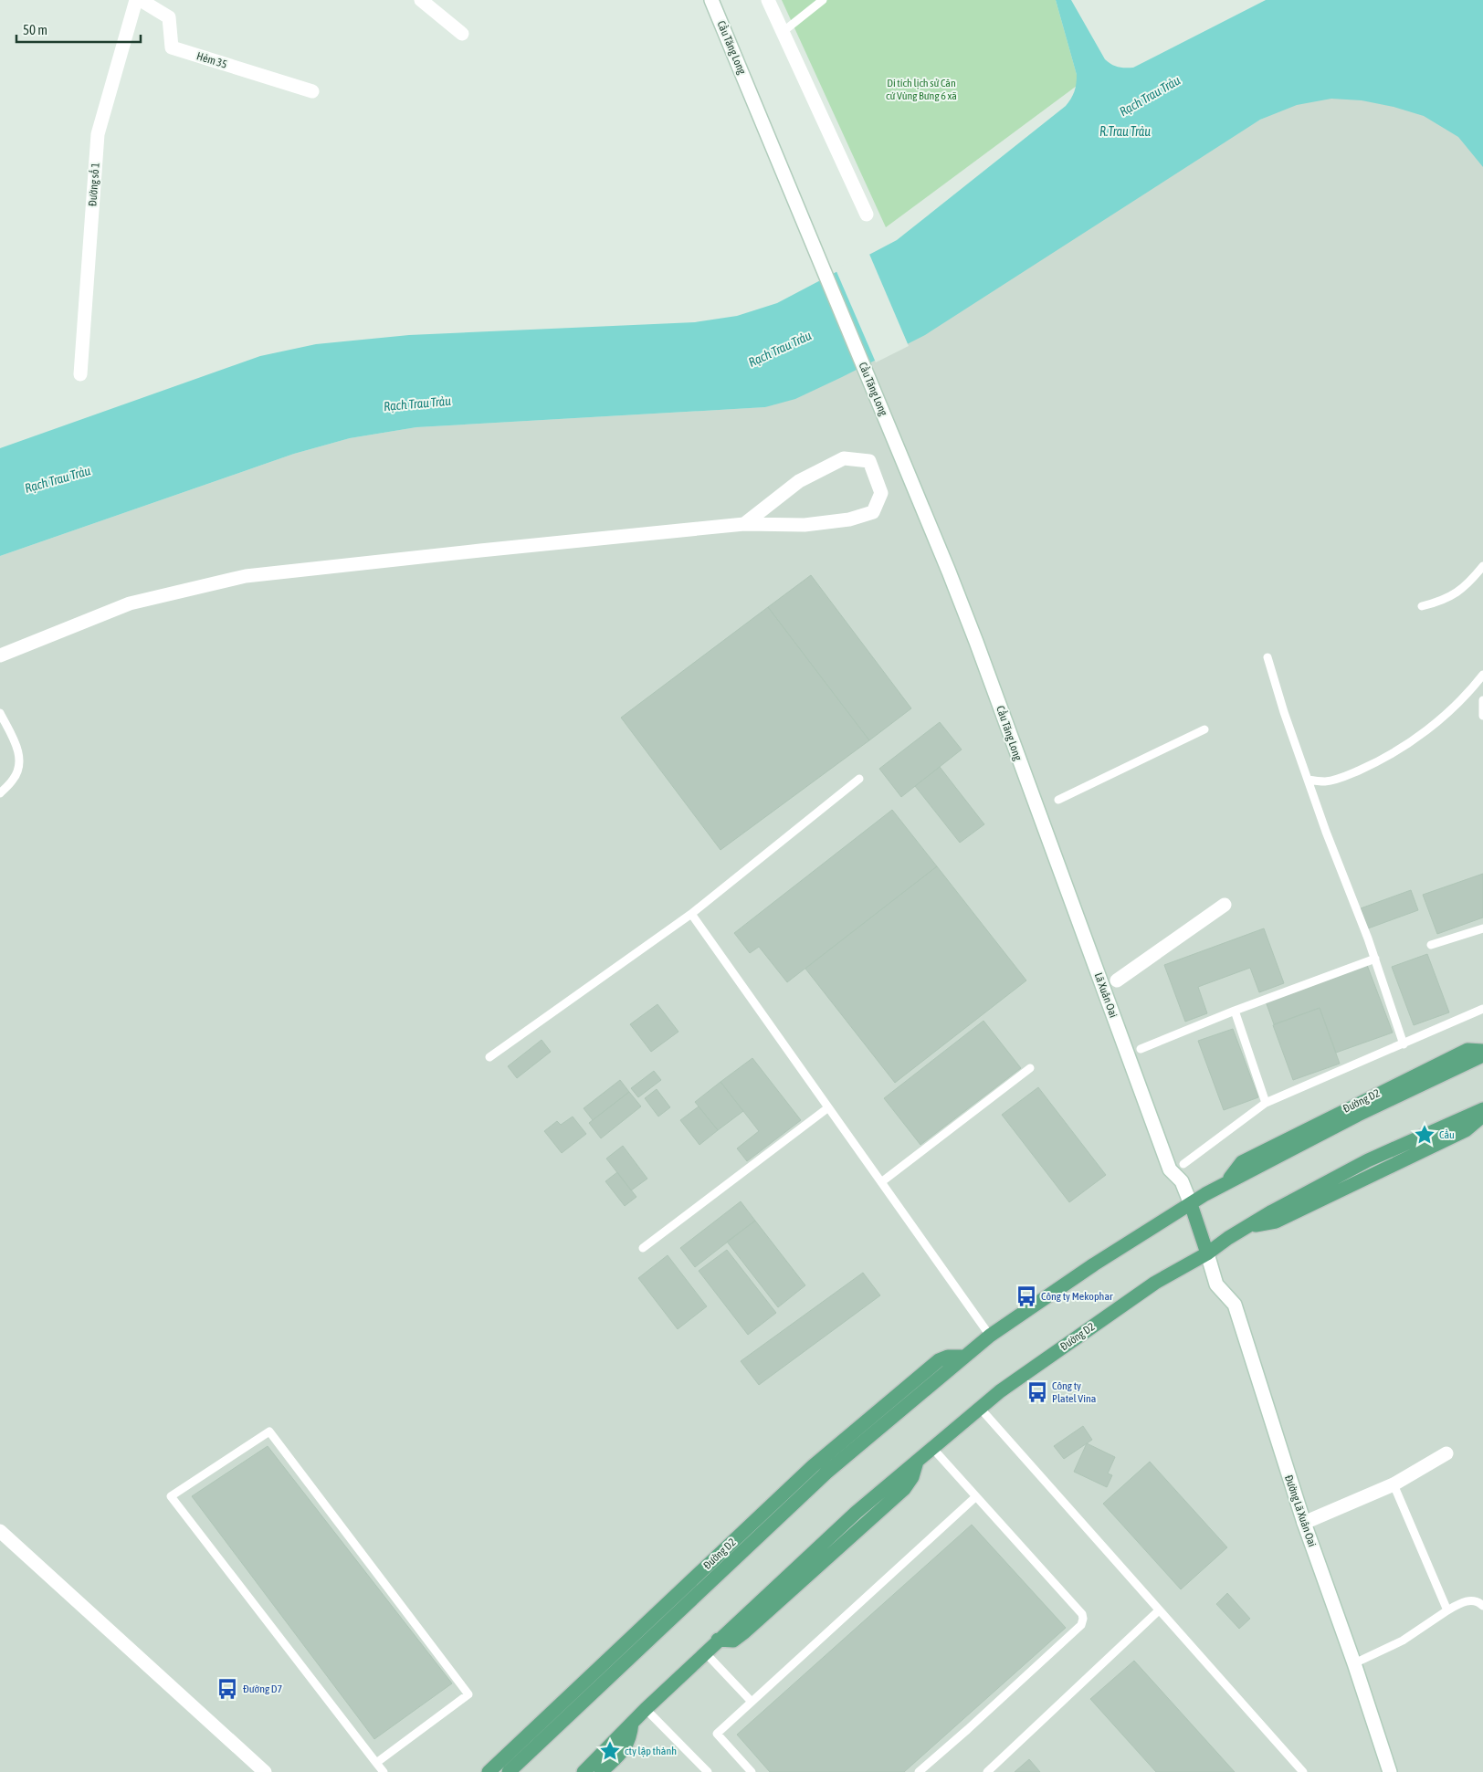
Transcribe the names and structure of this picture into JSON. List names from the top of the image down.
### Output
{
  "streets": {
    "main road": ["Đường D2"],
    "street": [
      "Cầu Tăng Long",
      "Hẻm 35",
      "Đường số 1",
      "Lã Xuân Oai",
      "Đường Lã Xuân Oai"
    ]
  },
  "crossings": [
    ["Cầu Tăng Long", "Lã Xuân Oai"],
    ["Lã Xuân Oai", "Đường D2"],
    ["Đường D2", "Đường Lã Xuân Oai"]
  ],
  "water": ["Rạch Trau Trảu", "R.Trau Trảu"],
  "parks": ["Di tích lịch sử Căn cứ Vùng Bưng 6 xã"],
  "places": {
    "place": ["Cầu", "cty lập thành"],
    "bus stop": ["Công ty Mekophar", "Công ty Platel Vina", "Đường D7"]
  },
  "scale_bar": "50 m"
}
